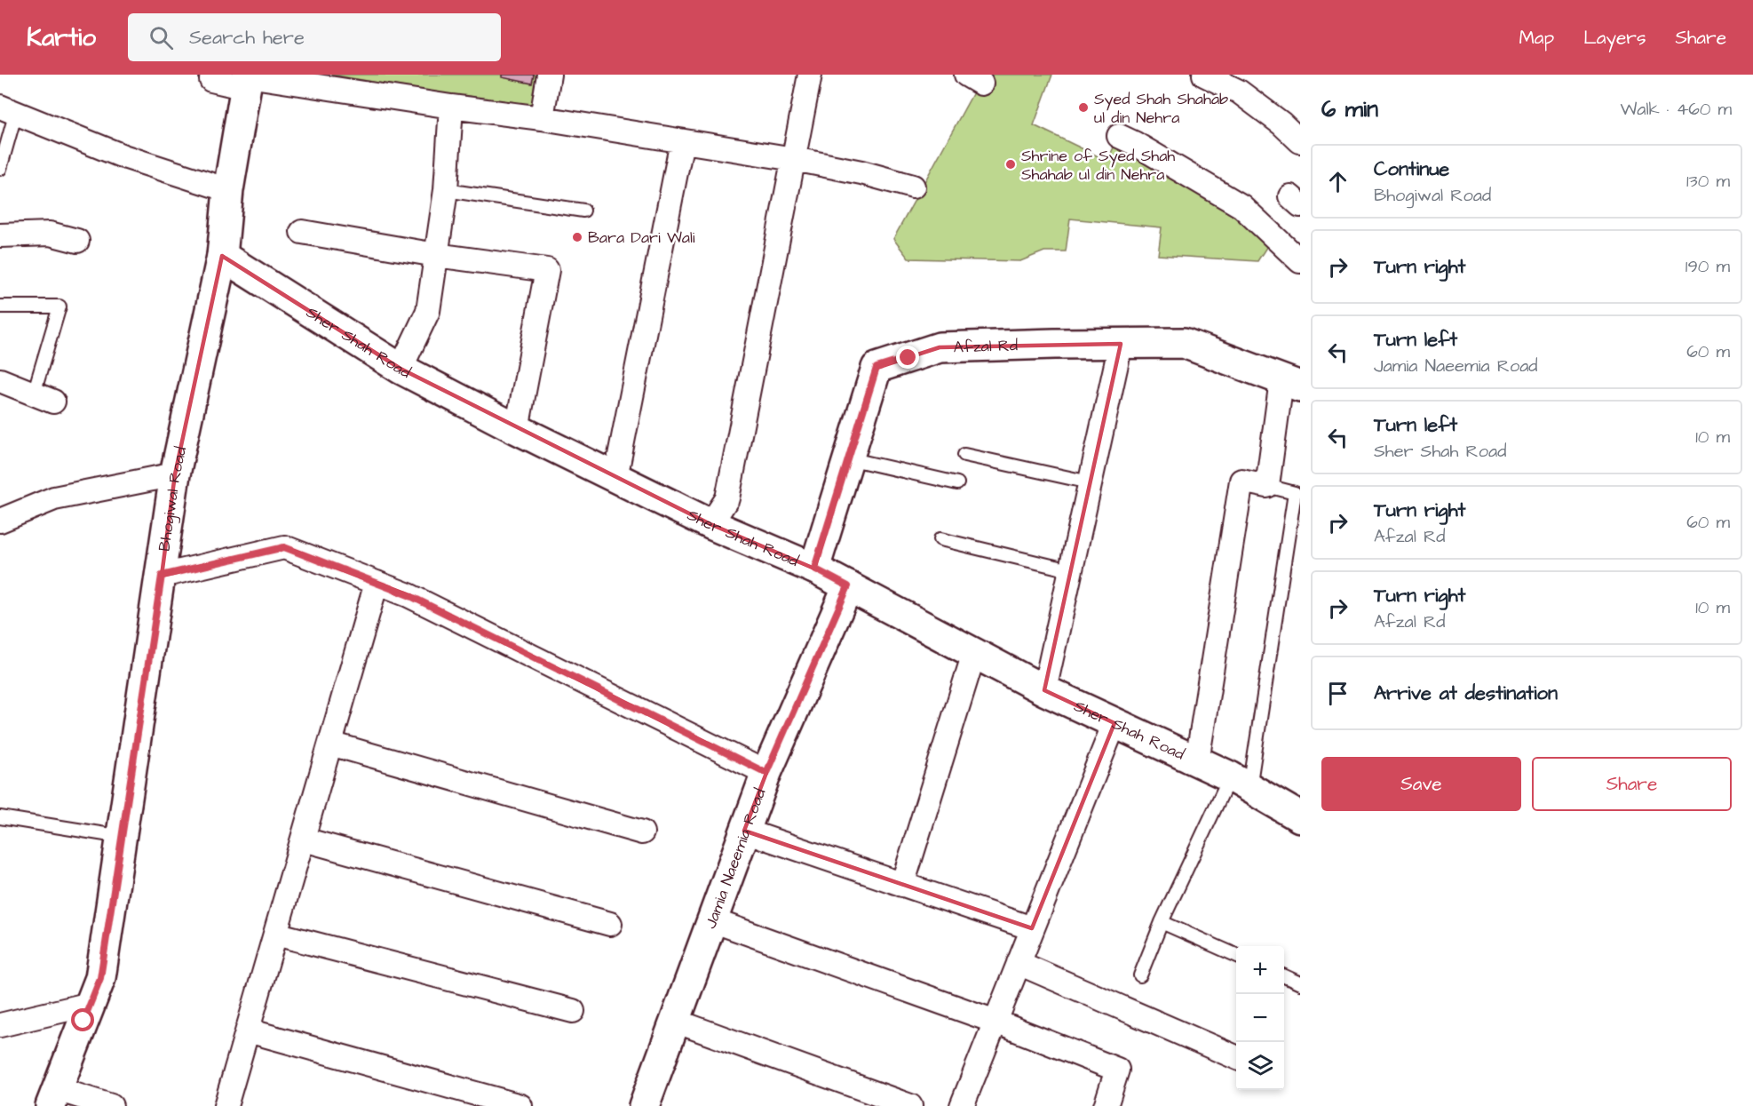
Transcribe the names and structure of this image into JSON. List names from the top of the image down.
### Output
{
  "streets": {
    "main road": [
      "Sher Shah Road",
      "Afzal Rd",
      "Bhogiwal Road",
      "Jamia Naeemia Road"
    ]
  },
  "crossings": [
    ["Sher Shah Road", "Afzal Rd"],
    ["Sher Shah Road", "Bhogiwal Road"],
    ["Sher Shah Road", "Jamia Naeemia Road"]
  ],
  "places": ["Syed Shah Shahab ul din Nehra", "Shrine of Syed Shah Shahab ul din Nehra", "Bara Dari Wali"],
  "page": {
    "header": "Kartio",
    "search": "Search here",
    "nav": ["Map", "Layers", "Share"],
    "heading": ["6 min", "Walk · 460 m"],
    "list": [
      ["Continue", "Bhogiwal Road", "130 m"],
      ["Turn right", "190 m"],
      ["Turn left", "Jamia Naeemia Road", "60 m"],
      ["Turn left", "Sher Shah Road", "10 m"],
      ["Turn right", "Afzal Rd", "60 m"],
      ["Turn right", "Afzal Rd", "10 m"],
      "Arrive at destination"
    ],
    "buttons": ["Save", "Share"],
    "map_buttons": ["+", "−"]
  }
}
